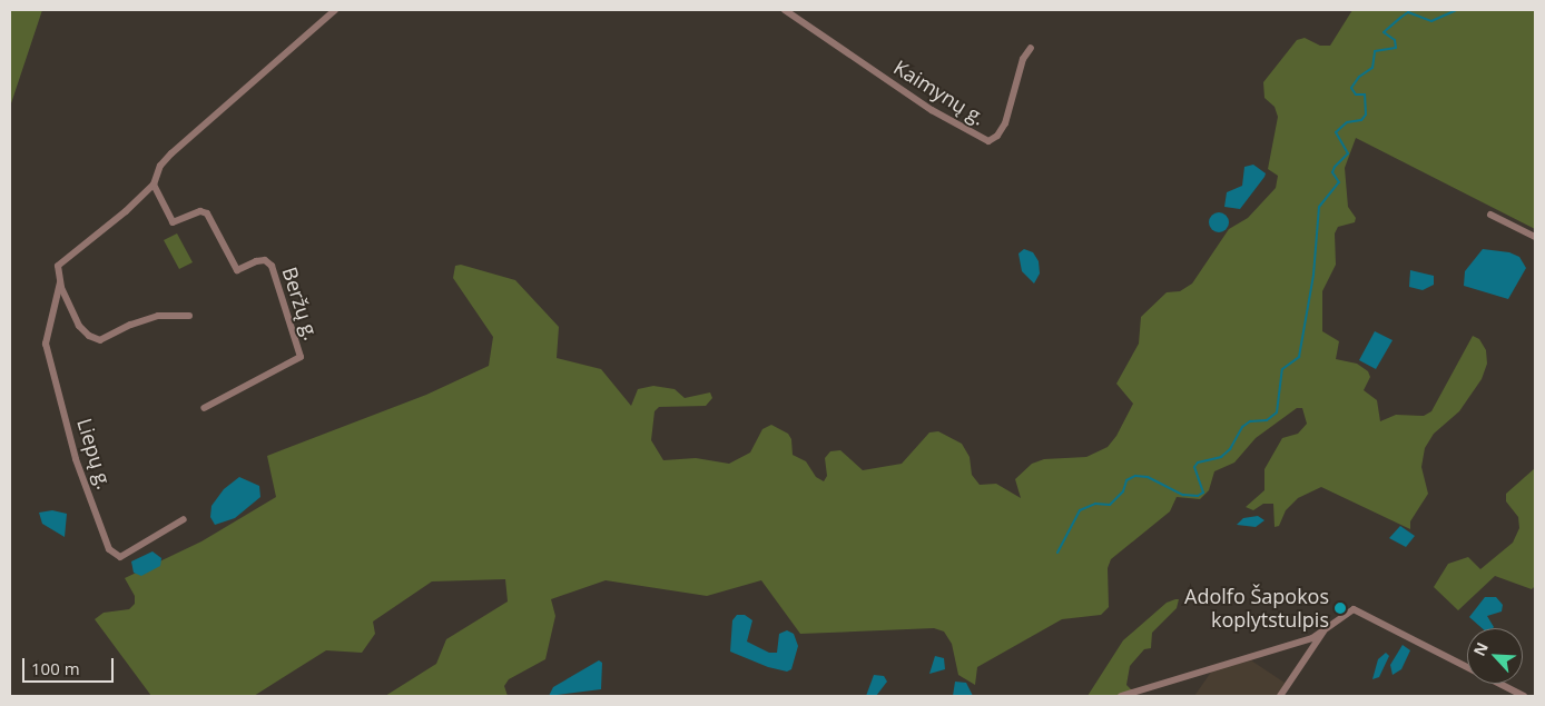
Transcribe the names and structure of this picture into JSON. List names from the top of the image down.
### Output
{
  "streets": {
    "street": ["Kaimynų g.", "Beržų g.", "Liepų g."]
  },
  "places": ["Adolfo Šapokos koplytstulpis"],
  "scale_bar": "100 m",
  "north": "top left"
}
